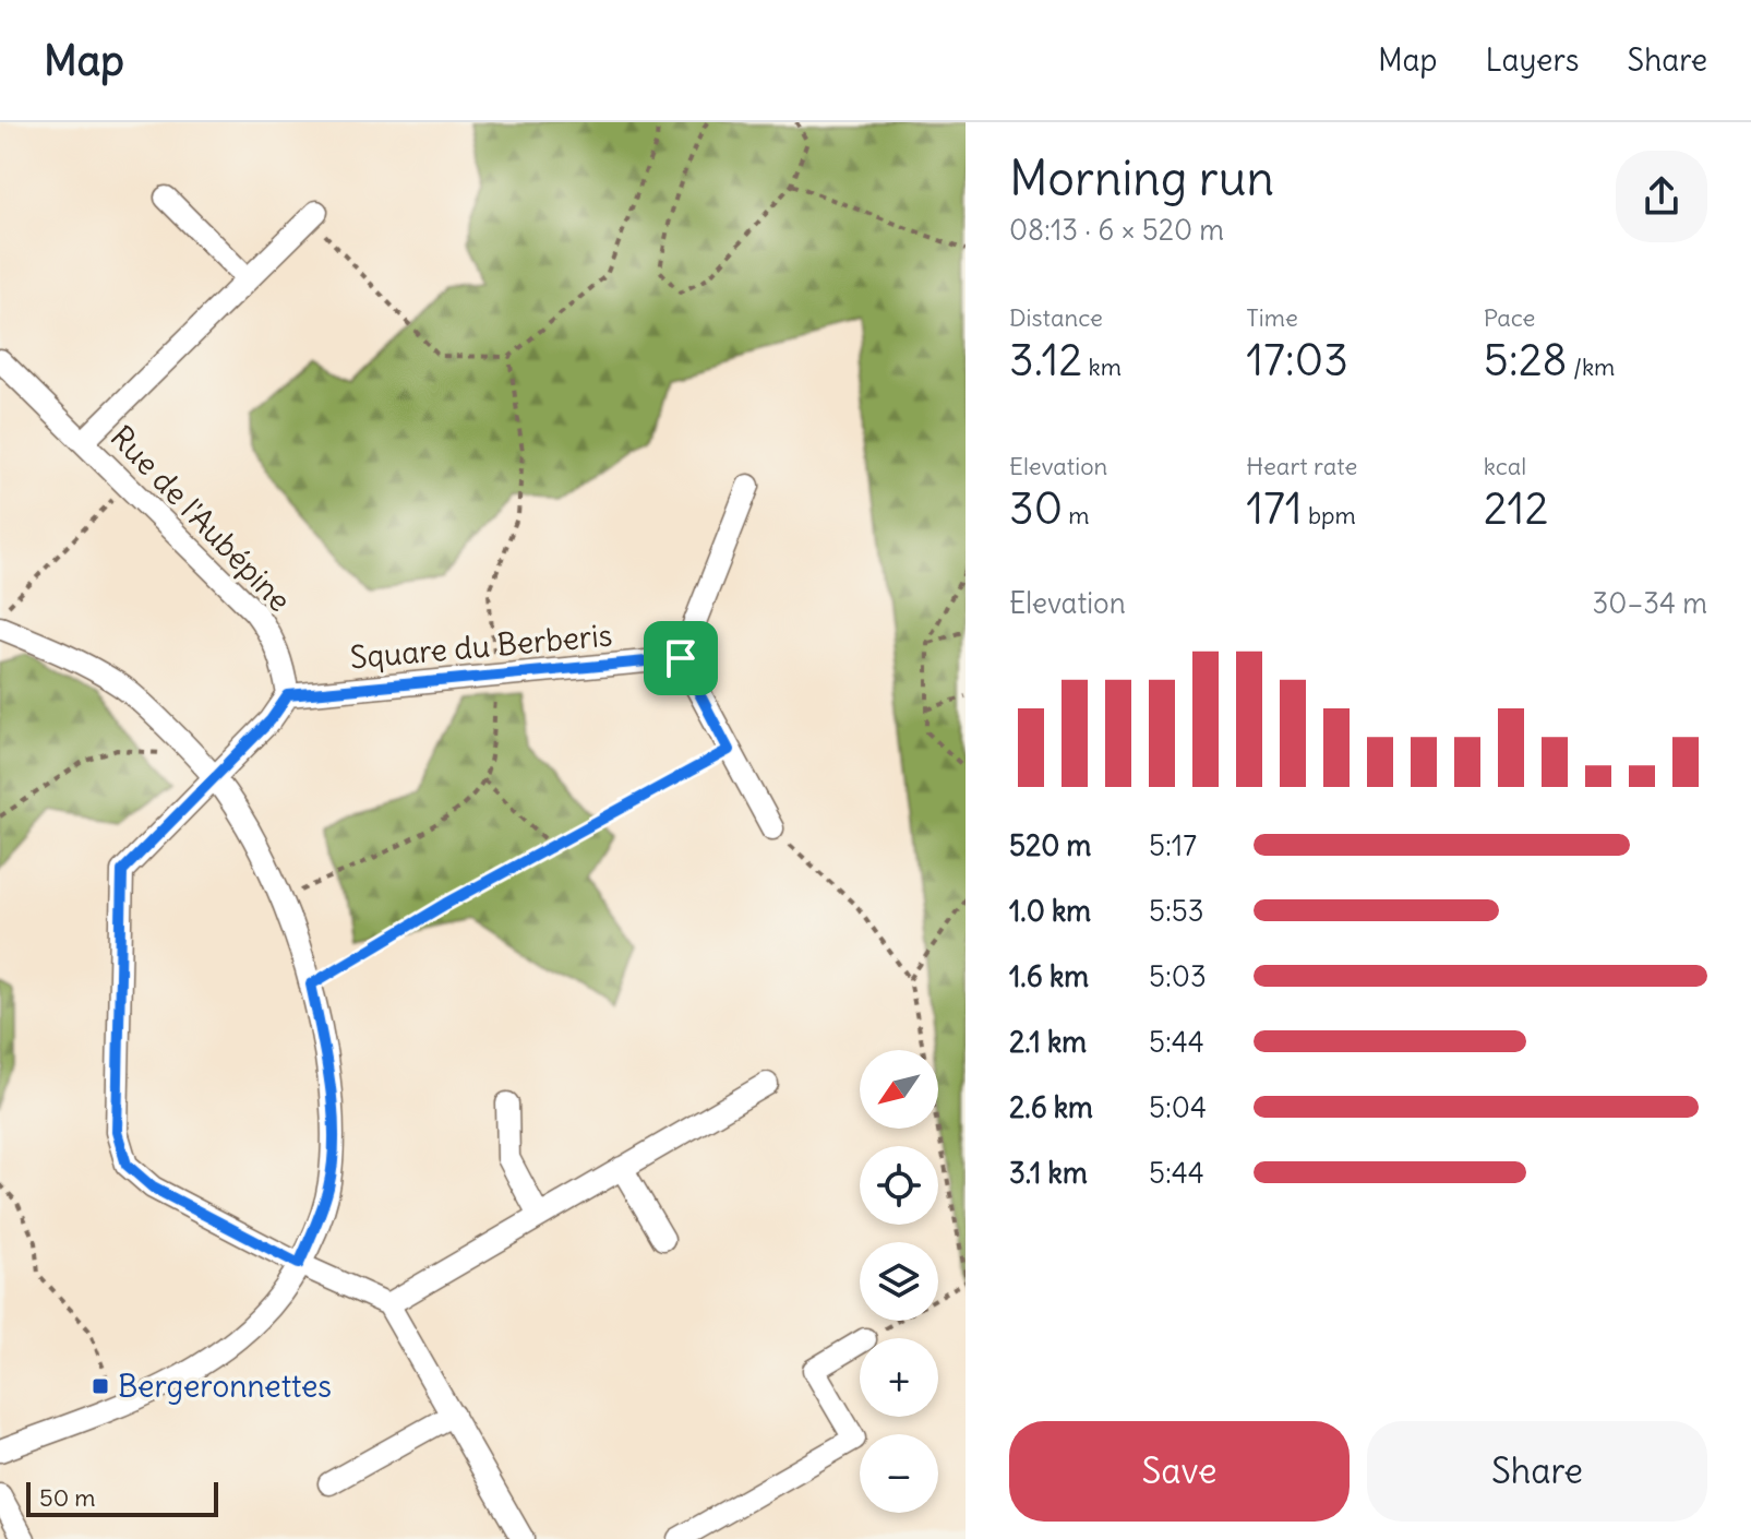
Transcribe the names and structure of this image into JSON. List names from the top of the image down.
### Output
{
  "streets": {
    "street": ["Rue de l'Aubépine", "Square du Berberis"]
  },
  "crossings": [
    ["Rue de l'Aubépine", "Square du Berberis"]
  ],
  "places": {
    "transit": ["Bergeronnettes"]
  },
  "scale_bar": "50 m",
  "north": "bottom left",
  "page": {
    "header": "Map",
    "nav": ["Map", "Layers", "Share"],
    "heading": ["Morning run", "08:13 · 6 × 520 m"],
    "stats": [
      ["Distance", "3.12 km"],
      ["Time", "17:03"],
      ["Pace", "5:28 /km"],
      ["Elevation", "30 m"],
      ["Heart rate", "171 bpm"],
      ["kcal", "212"]
    ],
    "chart": ["Elevation", "30–34 m"],
    "list": [
      {
        "name": "520 m",
        "note": "5:17"
      },
      {
        "name": "1.0 km",
        "note": "5:53"
      },
      {
        "name": "1.6 km",
        "note": "5:03"
      },
      {
        "name": "2.1 km",
        "note": "5:44"
      },
      {
        "name": "2.6 km",
        "note": "5:04"
      },
      {
        "name": "3.1 km",
        "note": "5:44"
      }
    ],
    "map_buttons": ["+", "−"],
    "buttons": ["Save", "Share"],
    "scale": "50 m"
  }
}
